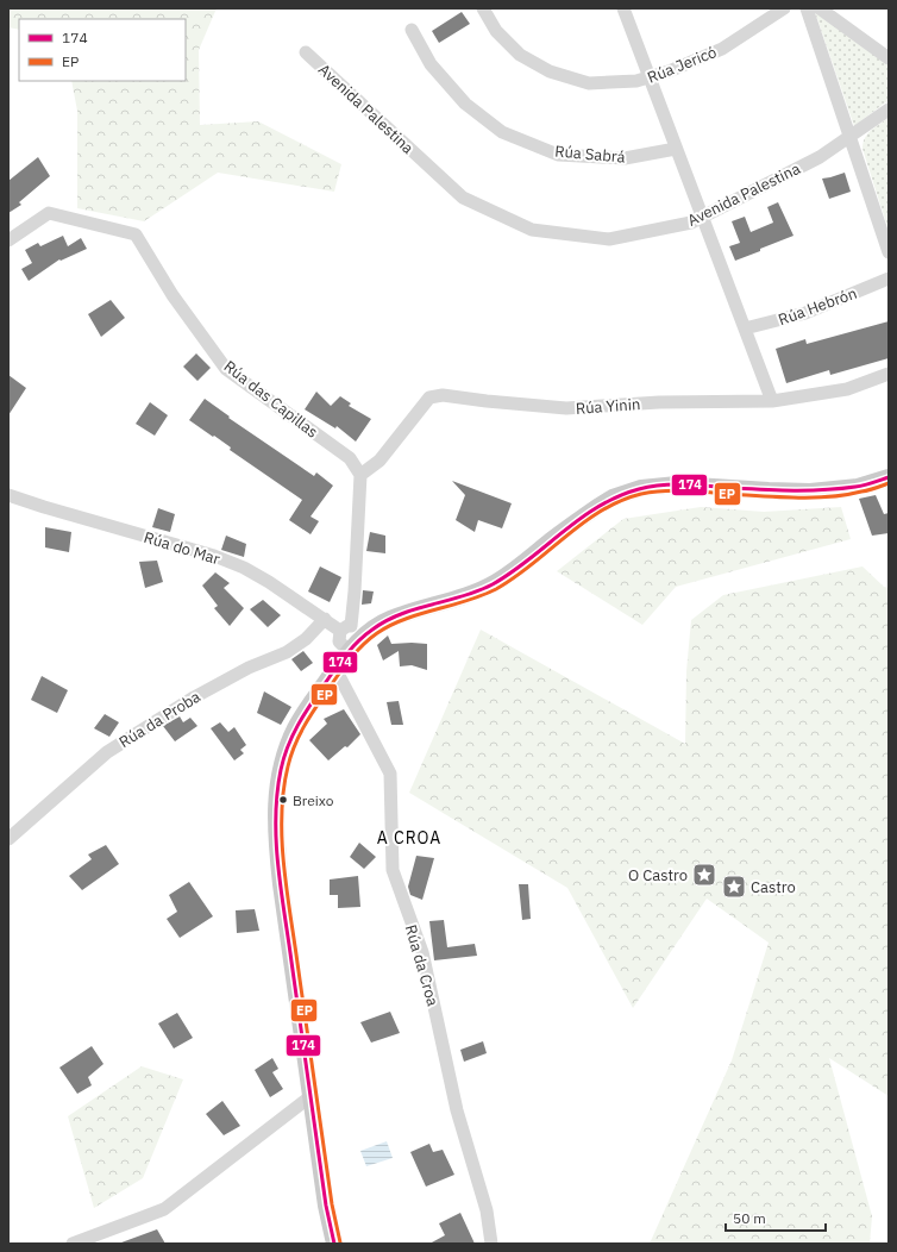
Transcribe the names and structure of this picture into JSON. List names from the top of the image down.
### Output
{
  "streets": {
    "street": [
      "Rúa Jericó",
      "Avenida Palestina",
      "Rúa Sabrá",
      "Rúa Hebrón",
      "Rúa das Capillas",
      "Rúa Yinin",
      "Rúa do Mar",
      "Rúa da Proba",
      "Rúa da Croa"
    ]
  },
  "crossings": [
    ["Rúa das Capillas", "Rúa Yinin"],
    ["Rúa do Mar", "Rúa da Proba"]
  ],
  "districts": ["A CROA"],
  "places": {
    "other": ["Breixo"],
    "place": ["O Castro", "Castro"]
  },
  "lines": ["transit line 174", "transit line EP"],
  "legend": ["174", "EP"],
  "scale_bar": "50 m"
}
